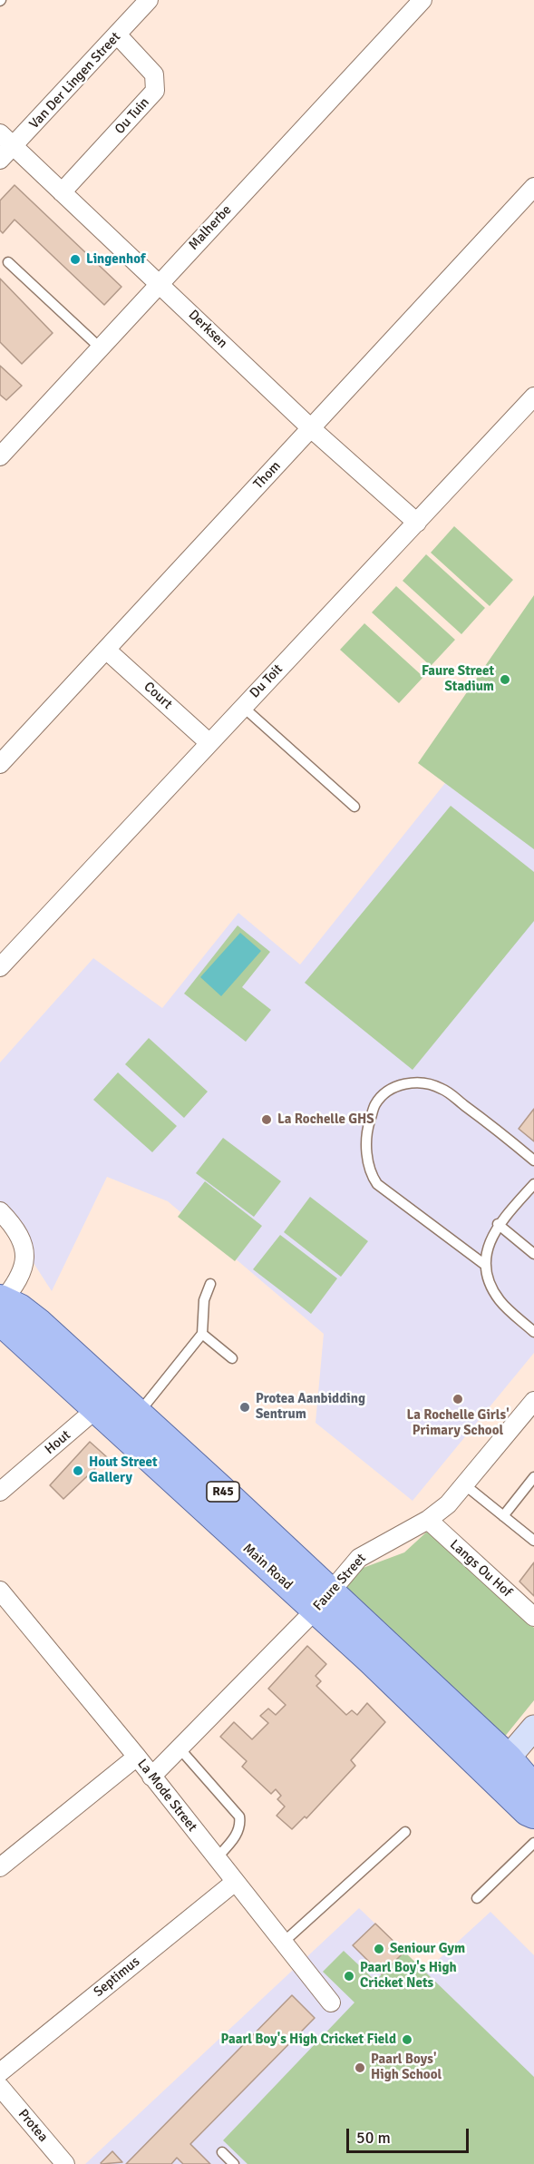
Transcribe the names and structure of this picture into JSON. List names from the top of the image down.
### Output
{
  "streets": {
    "main road": ["R45", "Main Road"],
    "street": [
      "Van Der Lingen Street",
      "Ou Tuin",
      "Malherbe",
      "Derksen",
      "Thom",
      "Du Toit",
      "Court",
      "Hout",
      "Langs Ou Hof",
      "Faure Street",
      "La Mode Street",
      "Septimus",
      "Protea"
    ]
  },
  "crossings": [
    ["Van Der Lingen Street", "Ou Tuin"],
    ["Van Der Lingen Street", "Derksen"],
    ["Ou Tuin", "Derksen"],
    ["Malherbe", "Derksen"],
    ["Derksen", "Thom"],
    ["Derksen", "Du Toit"],
    ["Thom", "Court"],
    ["Du Toit", "Court"],
    ["Hout", "Main Road"],
    ["Main Road", "Faure Street"],
    ["Langs Ou Hof", "Faure Street"],
    ["Faure Street", "La Mode Street"],
    ["La Mode Street", "Septimus"]
  ],
  "places": [
    "Lingenhof",
    "Faure Street Stadium",
    "La Rochelle GHS",
    "La Rochelle Girls' Primary School",
    "Protea Aanbidding Sentrum",
    "Hout Street Gallery",
    "Seniour Gym",
    "Paarl Boy's High Cricket Nets",
    "Paarl Boy's High Cricket Field",
    "Paarl Boys' High School"
  ],
  "scale_bar": "50 m"
}
